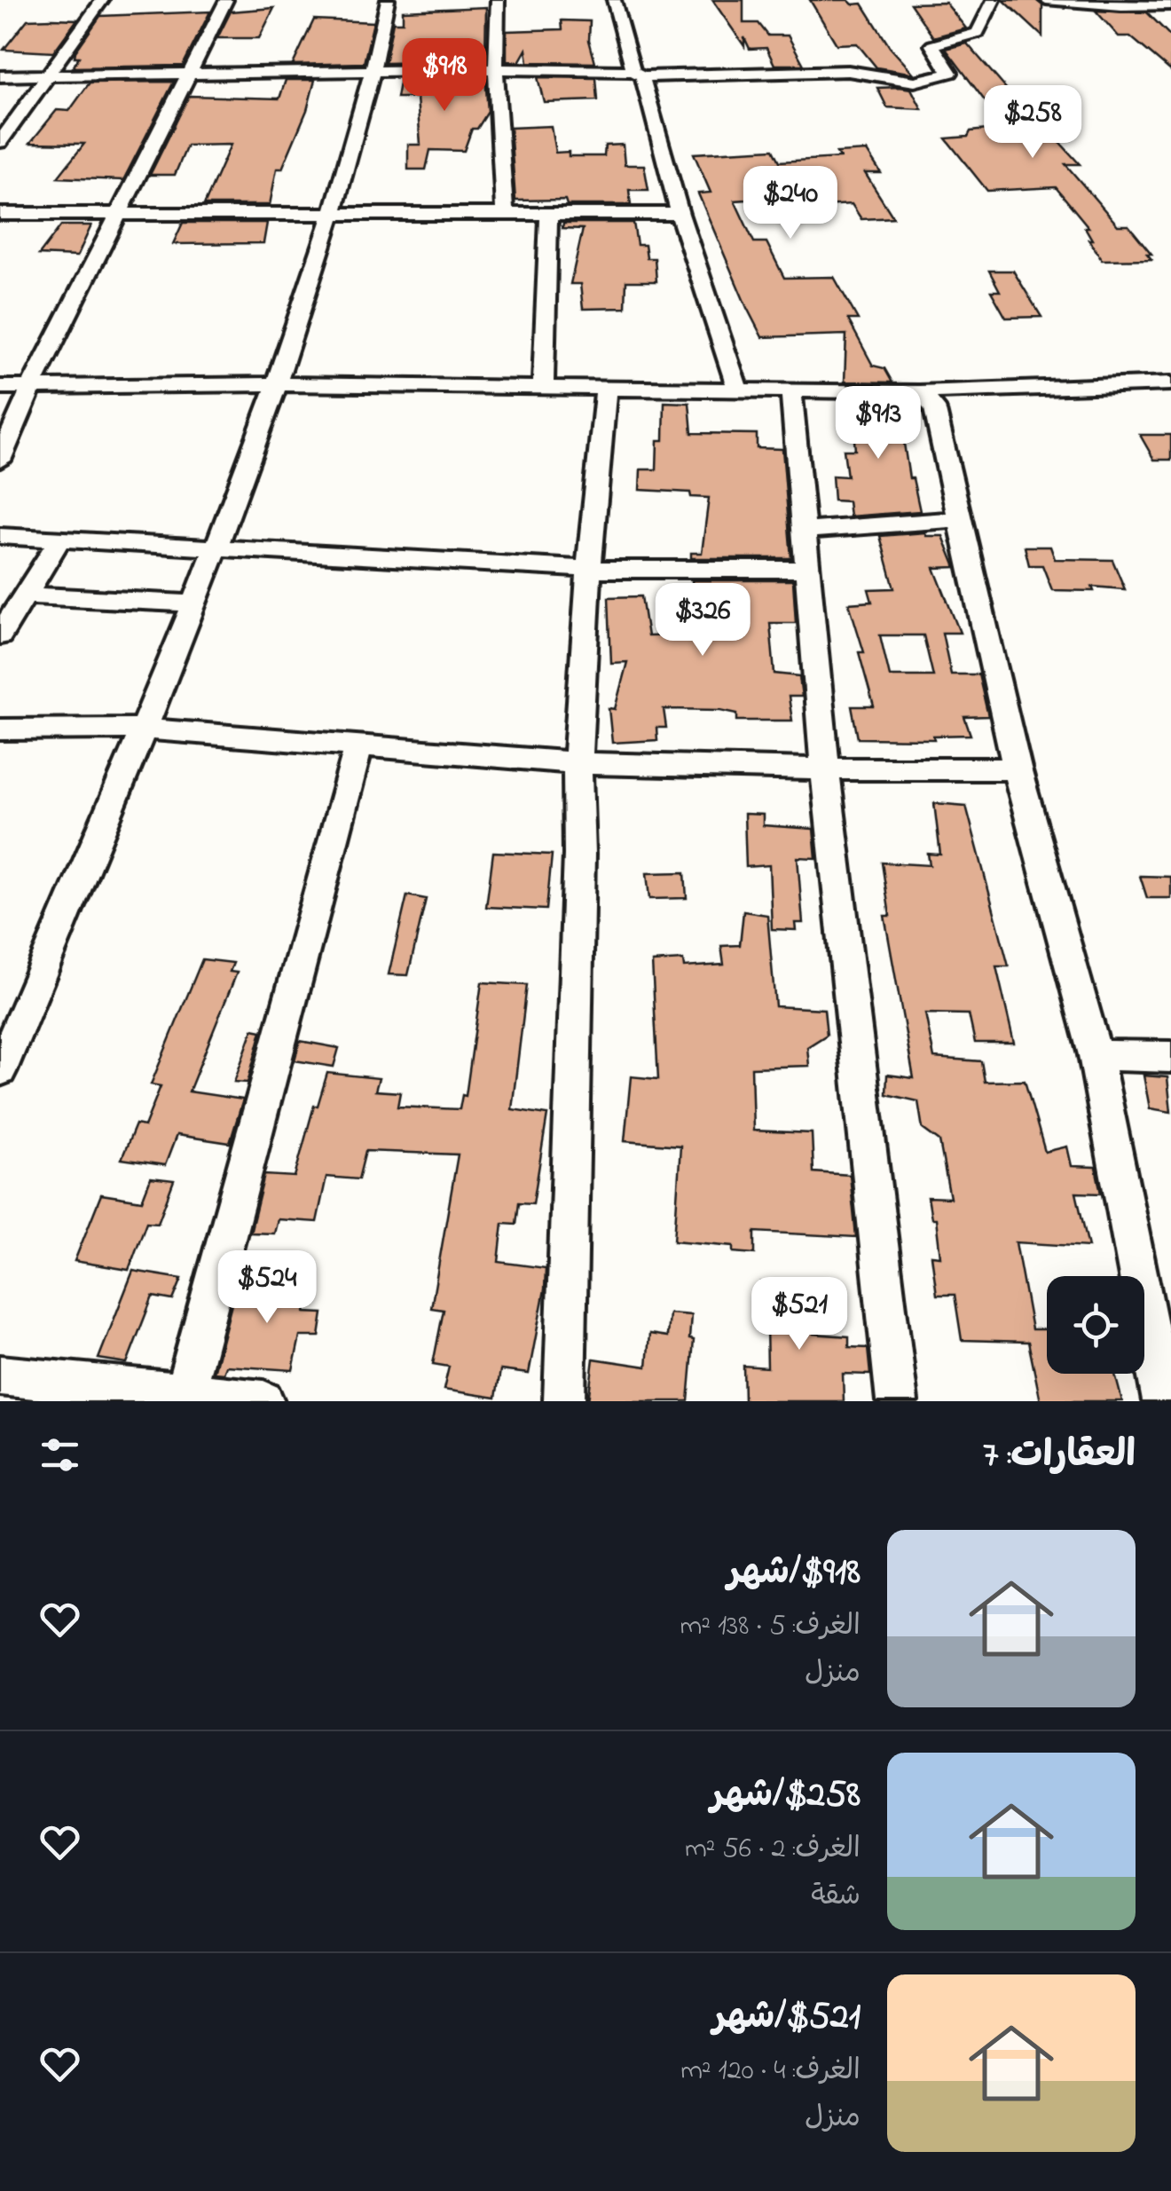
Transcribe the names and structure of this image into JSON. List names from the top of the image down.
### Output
{
  "page": {
    "price": [
      "$918",
      "$258",
      "$240",
      "$913",
      "$326",
      "$524",
      "$521"
    ],
    "heading": "العقارات: 7",
    "list": [
      {
        "name": "$918/شهر",
        "note": "الغرف: 5 · 138 m² · منزل"
      },
      {
        "name": "$258/شهر",
        "note": "الغرف: 2 · 56 m² · شقة"
      },
      {
        "name": "$521/شهر",
        "note": "الغرف: 4 · 120 m² · منزل"
      }
    ]
  }
}
